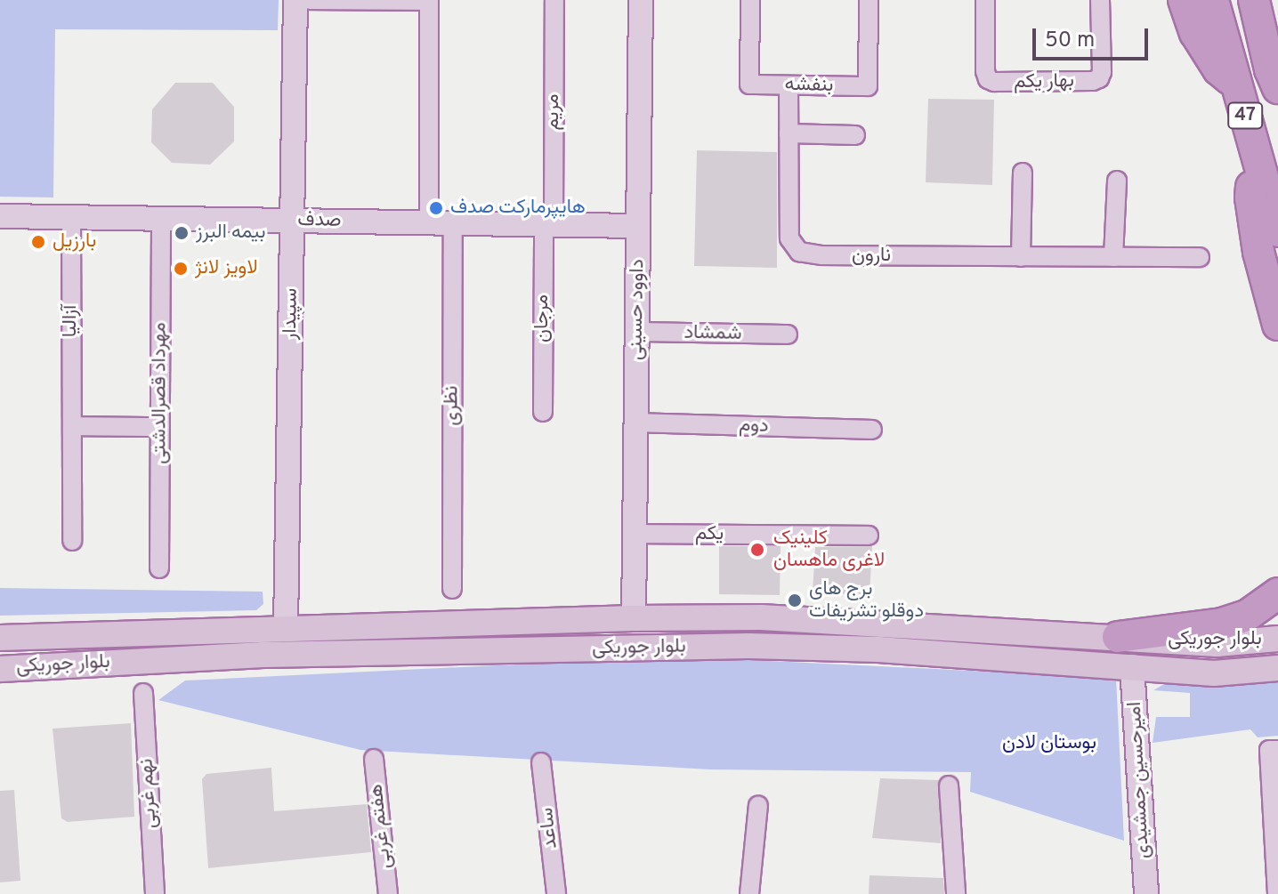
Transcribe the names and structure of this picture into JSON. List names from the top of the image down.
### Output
{
  "streets": {
    "highway": ["47"],
    "main road": ["بلوار جوریکی"],
    "street": [
      "بهار یکم",
      "بنفشه",
      "مریم",
      "صدف",
      "نارون",
      "داوود حسینی",
      "سپیدار",
      "مرجان",
      "آزالیا",
      "شمشاد",
      "مهرداد قصرالدشتی",
      "نظری",
      "دوم",
      "یکم",
      "امیرحسین جمشیدی",
      "نهم غربی",
      "هفتم غربی",
      "ساعد"
    ]
  },
  "crossings": [
    ["بنفشه", "نارون"],
    ["مریم", "صدف"],
    ["مریم", "مرجان"],
    ["صدف", "داوود حسینی"],
    ["صدف", "سپیدار"],
    ["صدف", "مرجان"],
    ["صدف", "آزالیا"],
    ["صدف", "مهرداد قصرالدشتی"],
    ["صدف", "نظری"],
    ["داوود حسینی", "شمشاد"],
    ["داوود حسینی", "دوم"],
    ["داوود حسینی", "یکم"],
    ["داوود حسینی", "بلوار جوریکی"],
    ["سپیدار", "بلوار جوریکی"],
    ["بلوار جوریکی", "امیرحسین جمشیدی"]
  ],
  "parks": ["بوستان لادن"],
  "places": [
    "هایپرمارکت صدف",
    "بیمه البرز",
    "بارزیل",
    "لاويز لانژ",
    "کلینیک لاغری ماهسان",
    "برج های دوقلو تشریفات"
  ],
  "scale_bar": "50 m"
}
